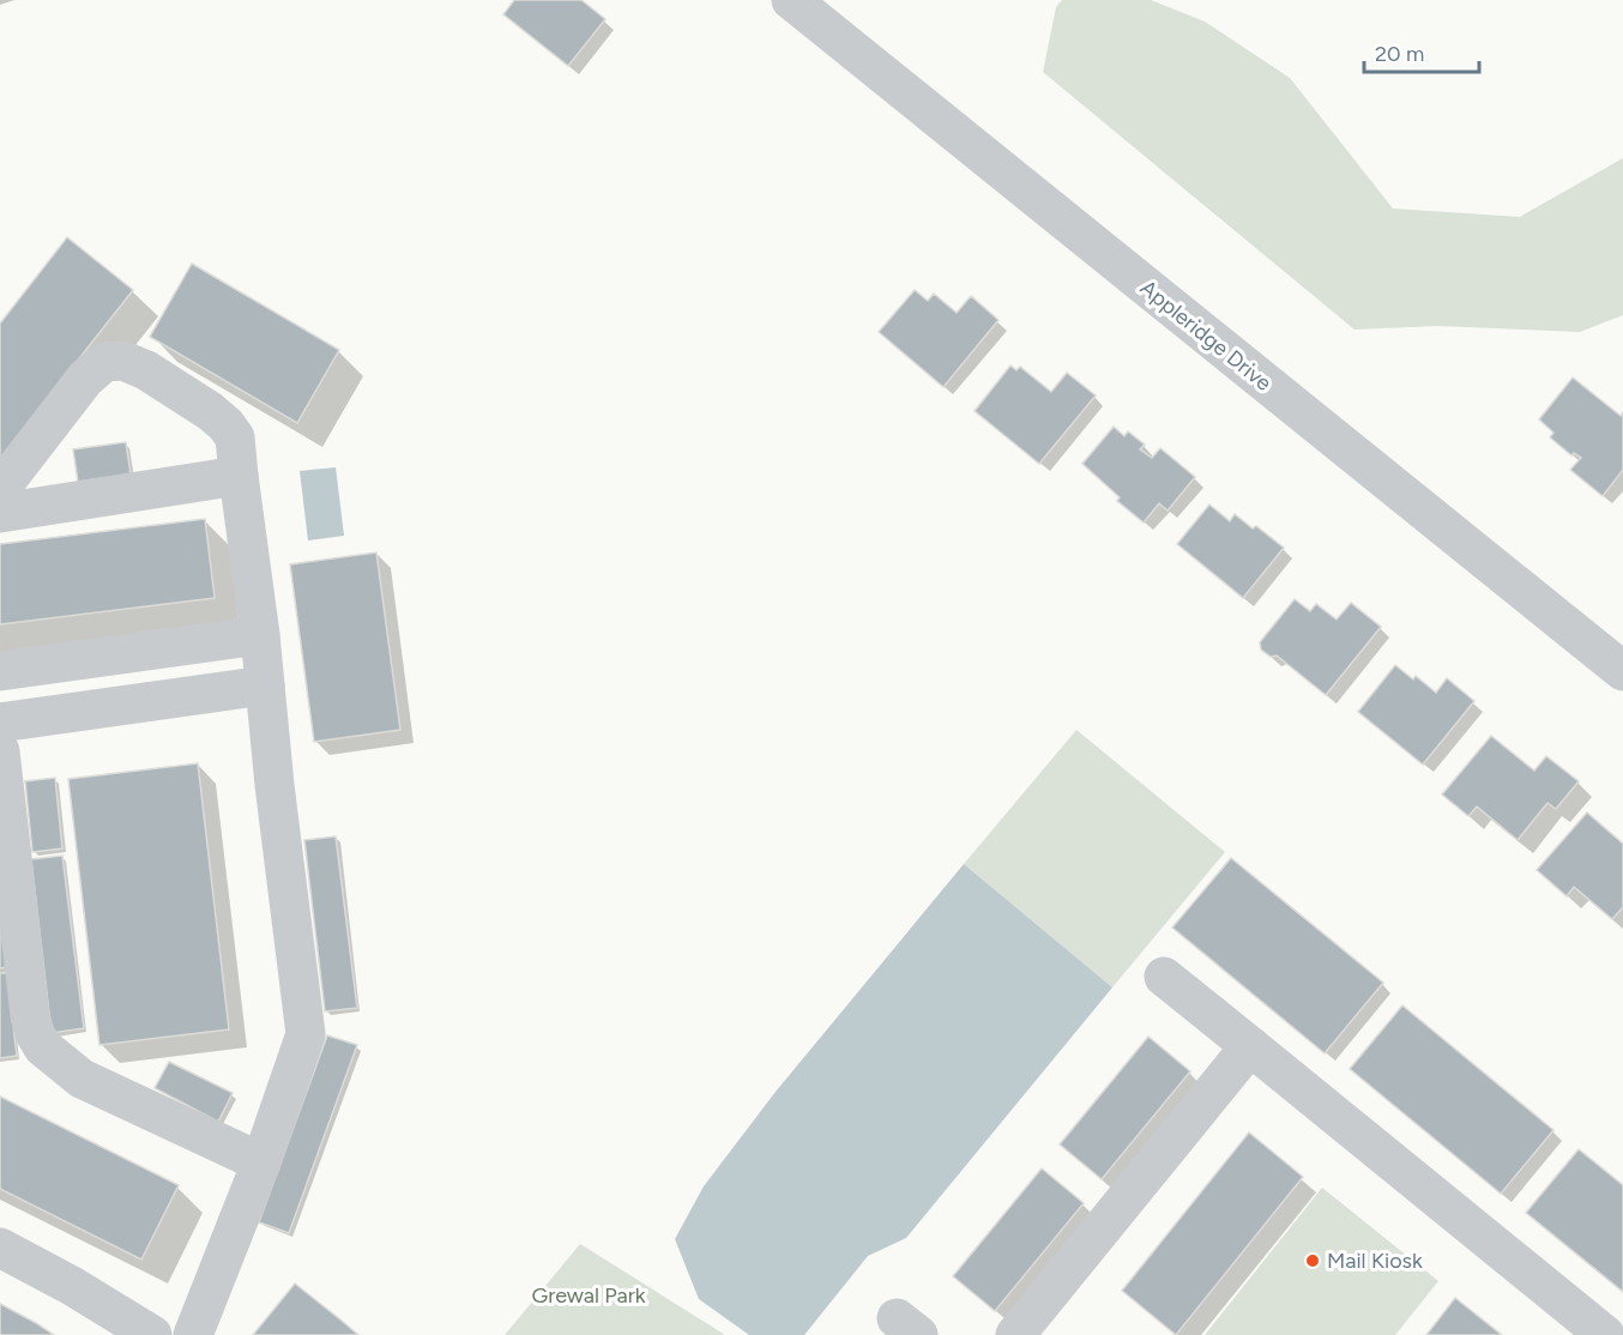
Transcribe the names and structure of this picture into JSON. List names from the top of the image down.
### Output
{
  "streets": {
    "street": ["Appleridge Drive"]
  },
  "parks": ["Grewal Park"],
  "places": ["Mail Kiosk"],
  "scale_bar": "20 m"
}
